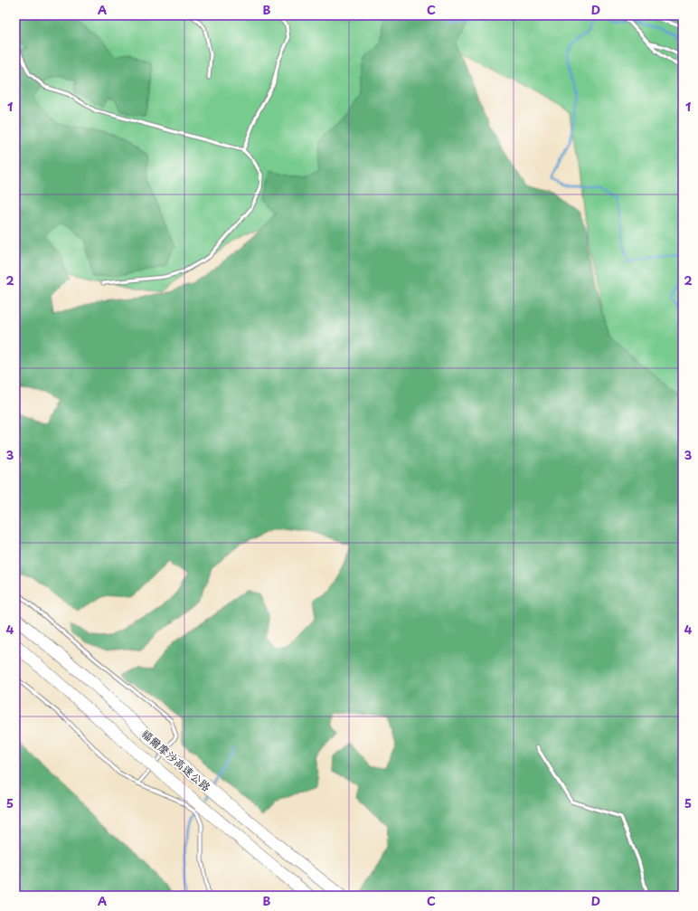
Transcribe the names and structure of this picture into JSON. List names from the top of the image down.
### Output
{
  "streets": {
    "highway": ["福爾摩沙高速公路"]
  },
  "grid": {
    "columns": [
      "A",
      "B",
      "C",
      "D"
    ],
    "rows": [
      "1",
      "2",
      "3",
      "4",
      "5"
    ]
  }
}
